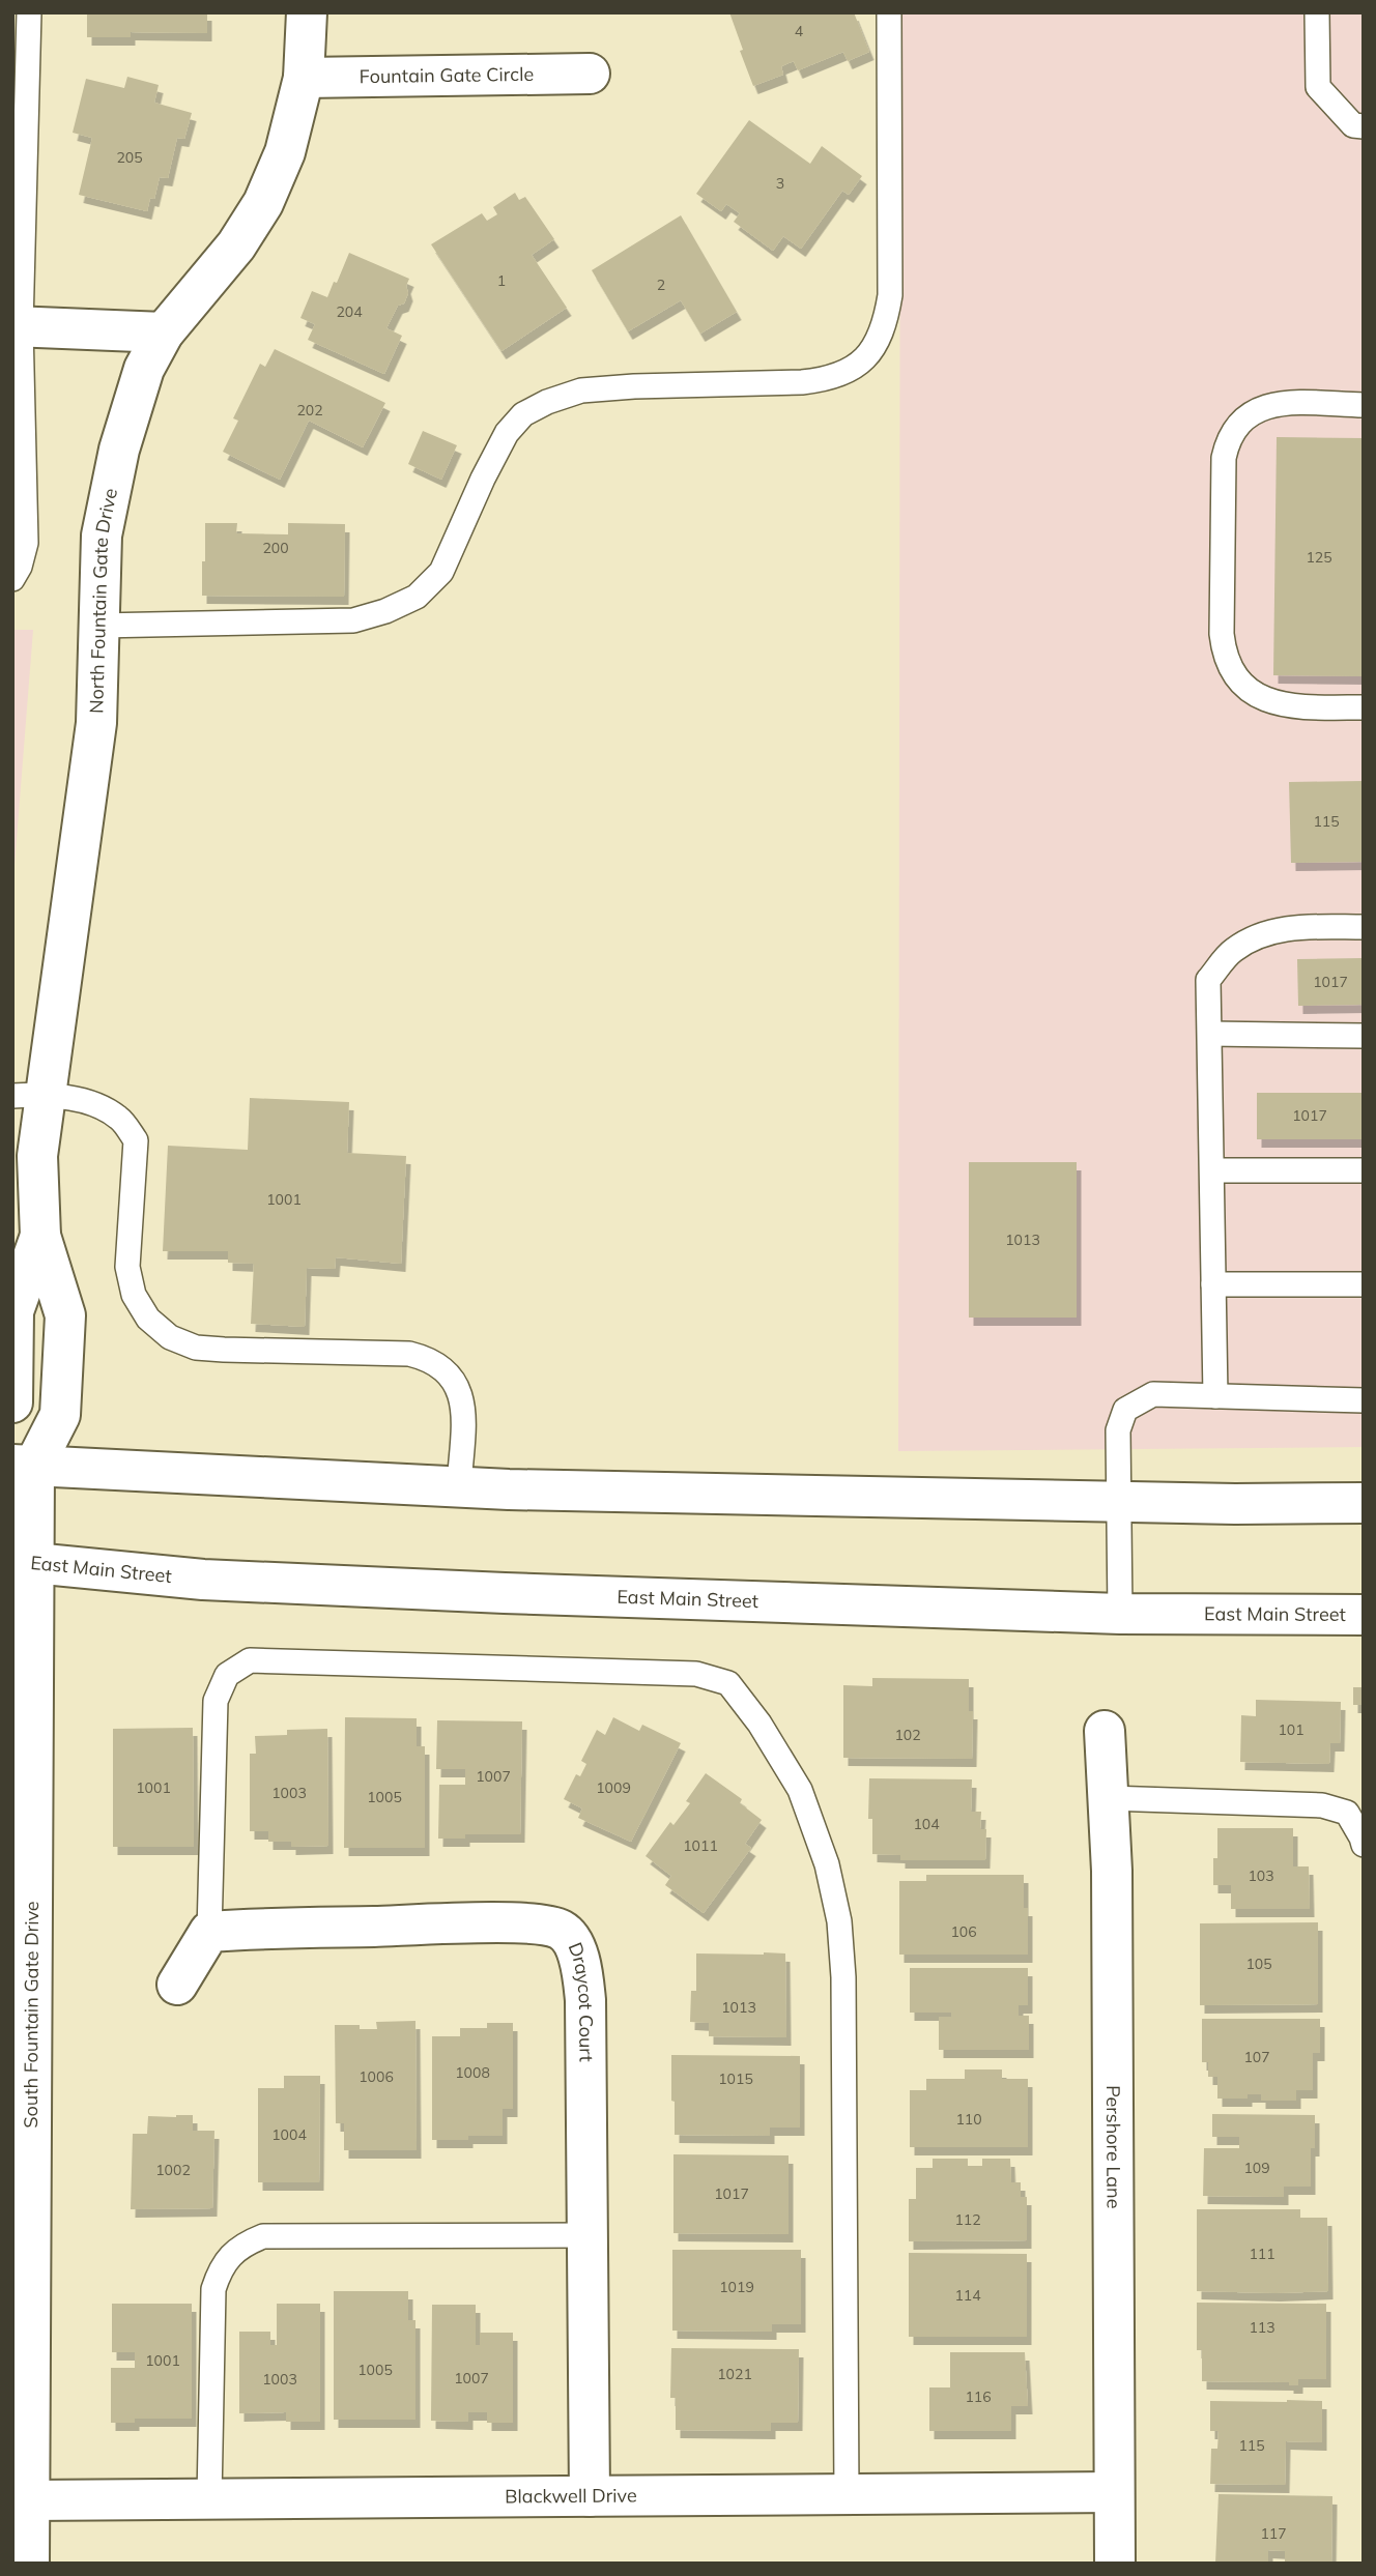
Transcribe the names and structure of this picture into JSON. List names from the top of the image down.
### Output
{
  "streets": {
    "street": [
      "Fountain Gate Circle",
      "North Fountain Gate Drive",
      "East Main Street",
      "Draycot Court",
      "South Fountain Gate Drive",
      "Pershore Lane",
      "Blackwell Drive"
    ]
  },
  "crossings": [
    ["Fountain Gate Circle", "North Fountain Gate Drive"],
    ["North Fountain Gate Drive", "South Fountain Gate Drive"],
    ["East Main Street", "South Fountain Gate Drive"],
    ["Draycot Court", "Blackwell Drive"],
    ["South Fountain Gate Drive", "Blackwell Drive"],
    ["Pershore Lane", "Blackwell Drive"]
  ],
  "house_numbers": [
    "4",
    "205",
    "3",
    "1",
    "2",
    "204",
    "202",
    "200",
    "125",
    "115",
    "1017",
    "1017",
    "1001",
    "1013",
    "101",
    "102",
    "1007",
    "1001",
    "1009",
    "1003",
    "1005",
    "104",
    "1011",
    "103",
    "106",
    "105",
    "1013",
    "107",
    "1008",
    "1006",
    "1015",
    "110",
    "1004",
    "109",
    "1002",
    "1017",
    "112",
    "111",
    "1019",
    "114",
    "113",
    "1001",
    "1005",
    "1021",
    "1007",
    "1003",
    "116",
    "115",
    "117"
  ]
}
